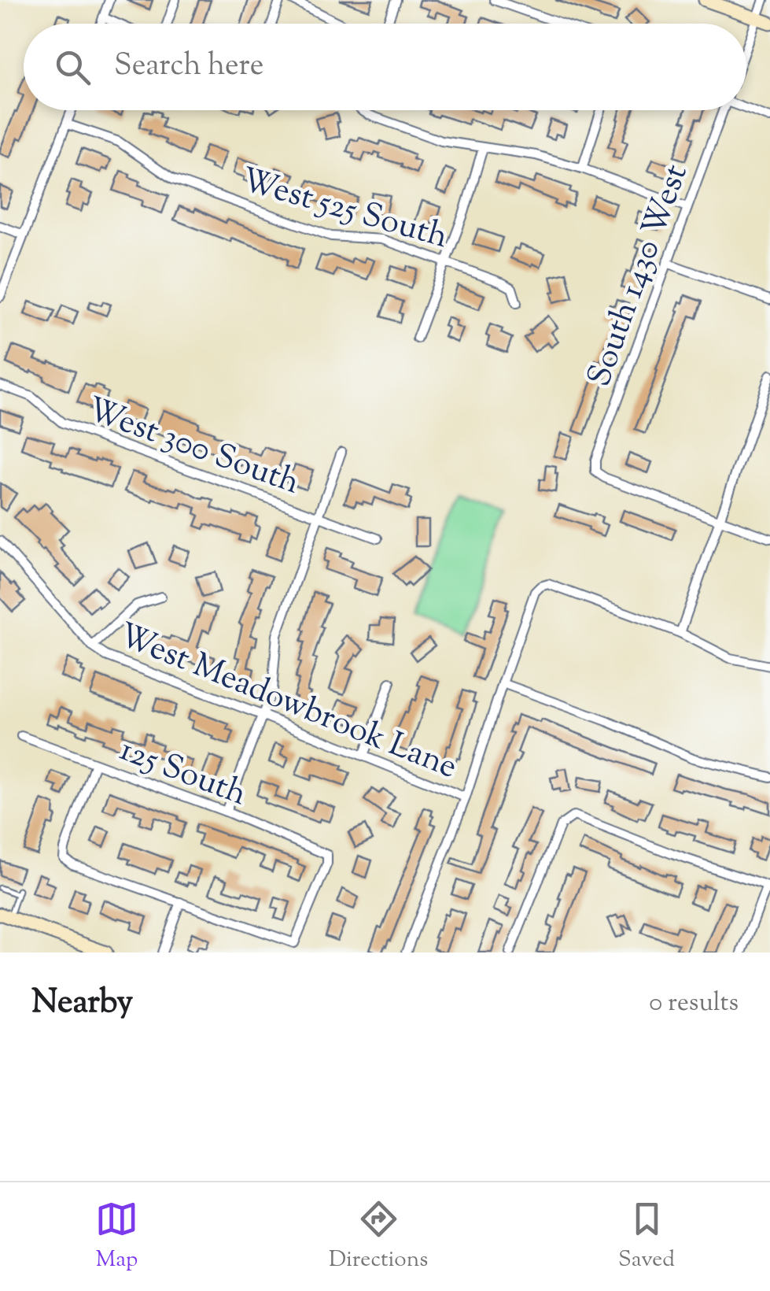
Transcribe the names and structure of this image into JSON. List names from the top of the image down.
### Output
{
  "streets": {
    "street": [
      "West 525 South",
      "South 1430 West",
      "West 300 South",
      "West Meadowbrook Lane",
      "125 South"
    ]
  },
  "page": {
    "search": "Search here",
    "heading": ["Nearby", "0 results"],
    "nav": ["Map", "Directions", "Saved"]
  }
}
